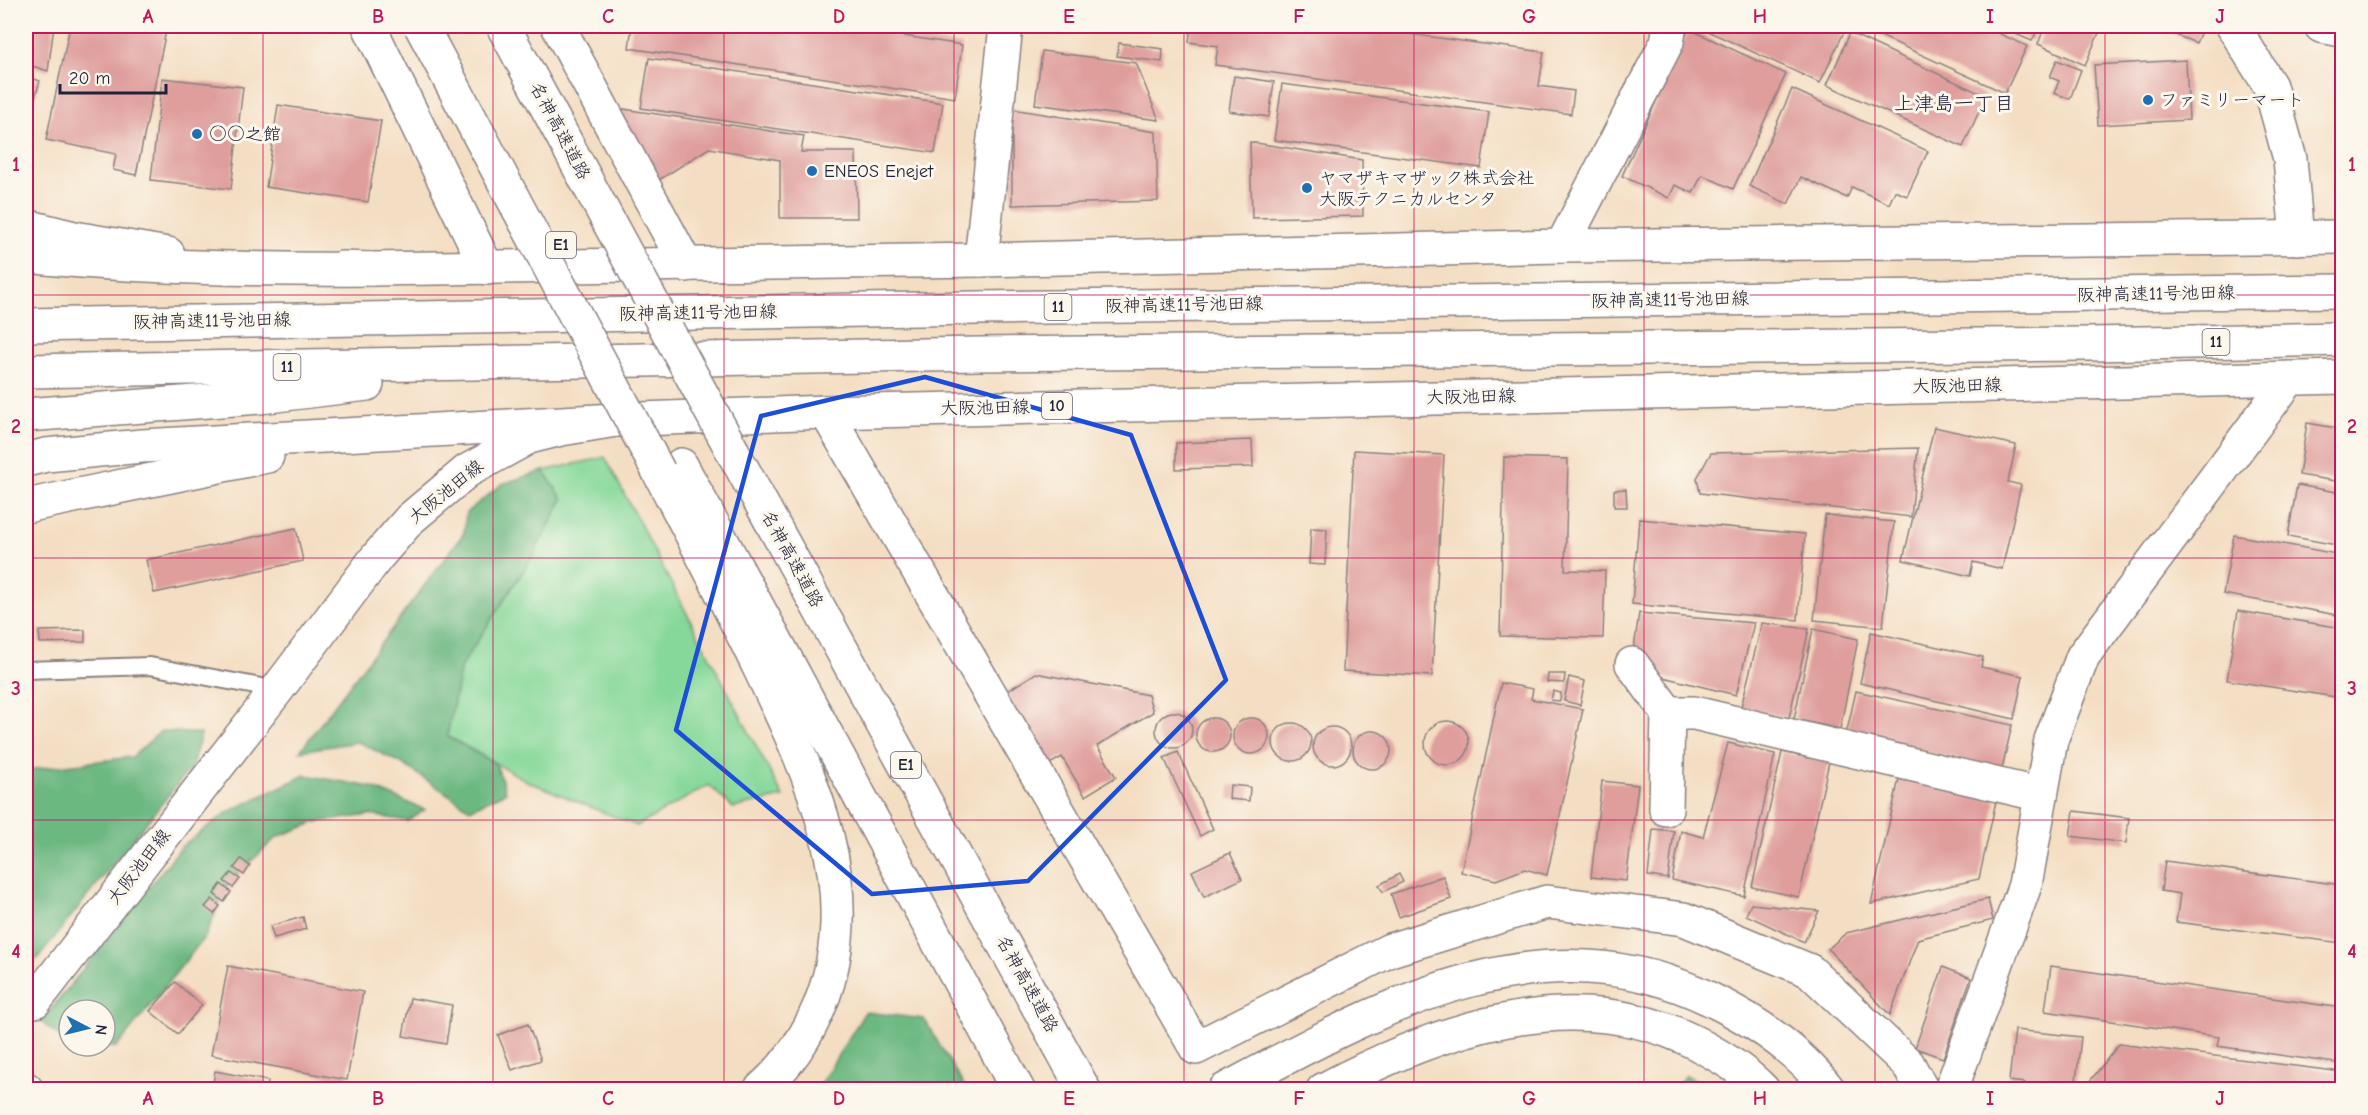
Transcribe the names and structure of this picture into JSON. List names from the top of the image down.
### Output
{
  "streets": {
    "main road": [
      "名神高速道路",
      "E1",
      "阪神高速11号池田線",
      "11",
      "大阪池田線",
      "10"
    ]
  },
  "districts": ["上津島一丁目"],
  "places": [
    "ファミリーマート",
    "○○之館",
    "ENEOS Enejet",
    "ヤマザキマザック株式会社 大阪テクニカルセンタ"
  ],
  "scale_bar": "20 m",
  "north": "right",
  "grid": {
    "columns": [
      "A",
      "B",
      "C",
      "D",
      "E",
      "F",
      "G",
      "H",
      "I",
      "J"
    ],
    "rows": [
      "1",
      "2",
      "3",
      "4"
    ]
  }
}
